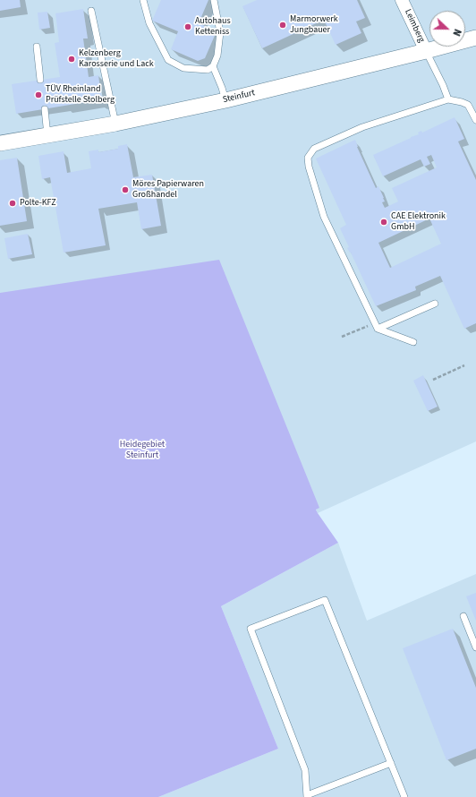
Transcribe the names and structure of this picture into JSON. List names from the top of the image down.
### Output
{
  "streets": {
    "street": ["Leimberg", "Steinfurt"]
  },
  "crossings": [
    ["Leimberg", "Steinfurt"]
  ],
  "parks": ["Heidegebiet Steinfurt"],
  "places": [
    "Marmorwerk Jungbauer",
    "Autohaus Ketteniss",
    "Kelzenberg Karosserie und Lack",
    "TÜV Rheinland Prüfstelle Stolberg",
    "Möres Papierwaren Großhandel",
    "Polte-KFZ",
    "CAE Elektronik GmbH"
  ],
  "north": "right"
}
